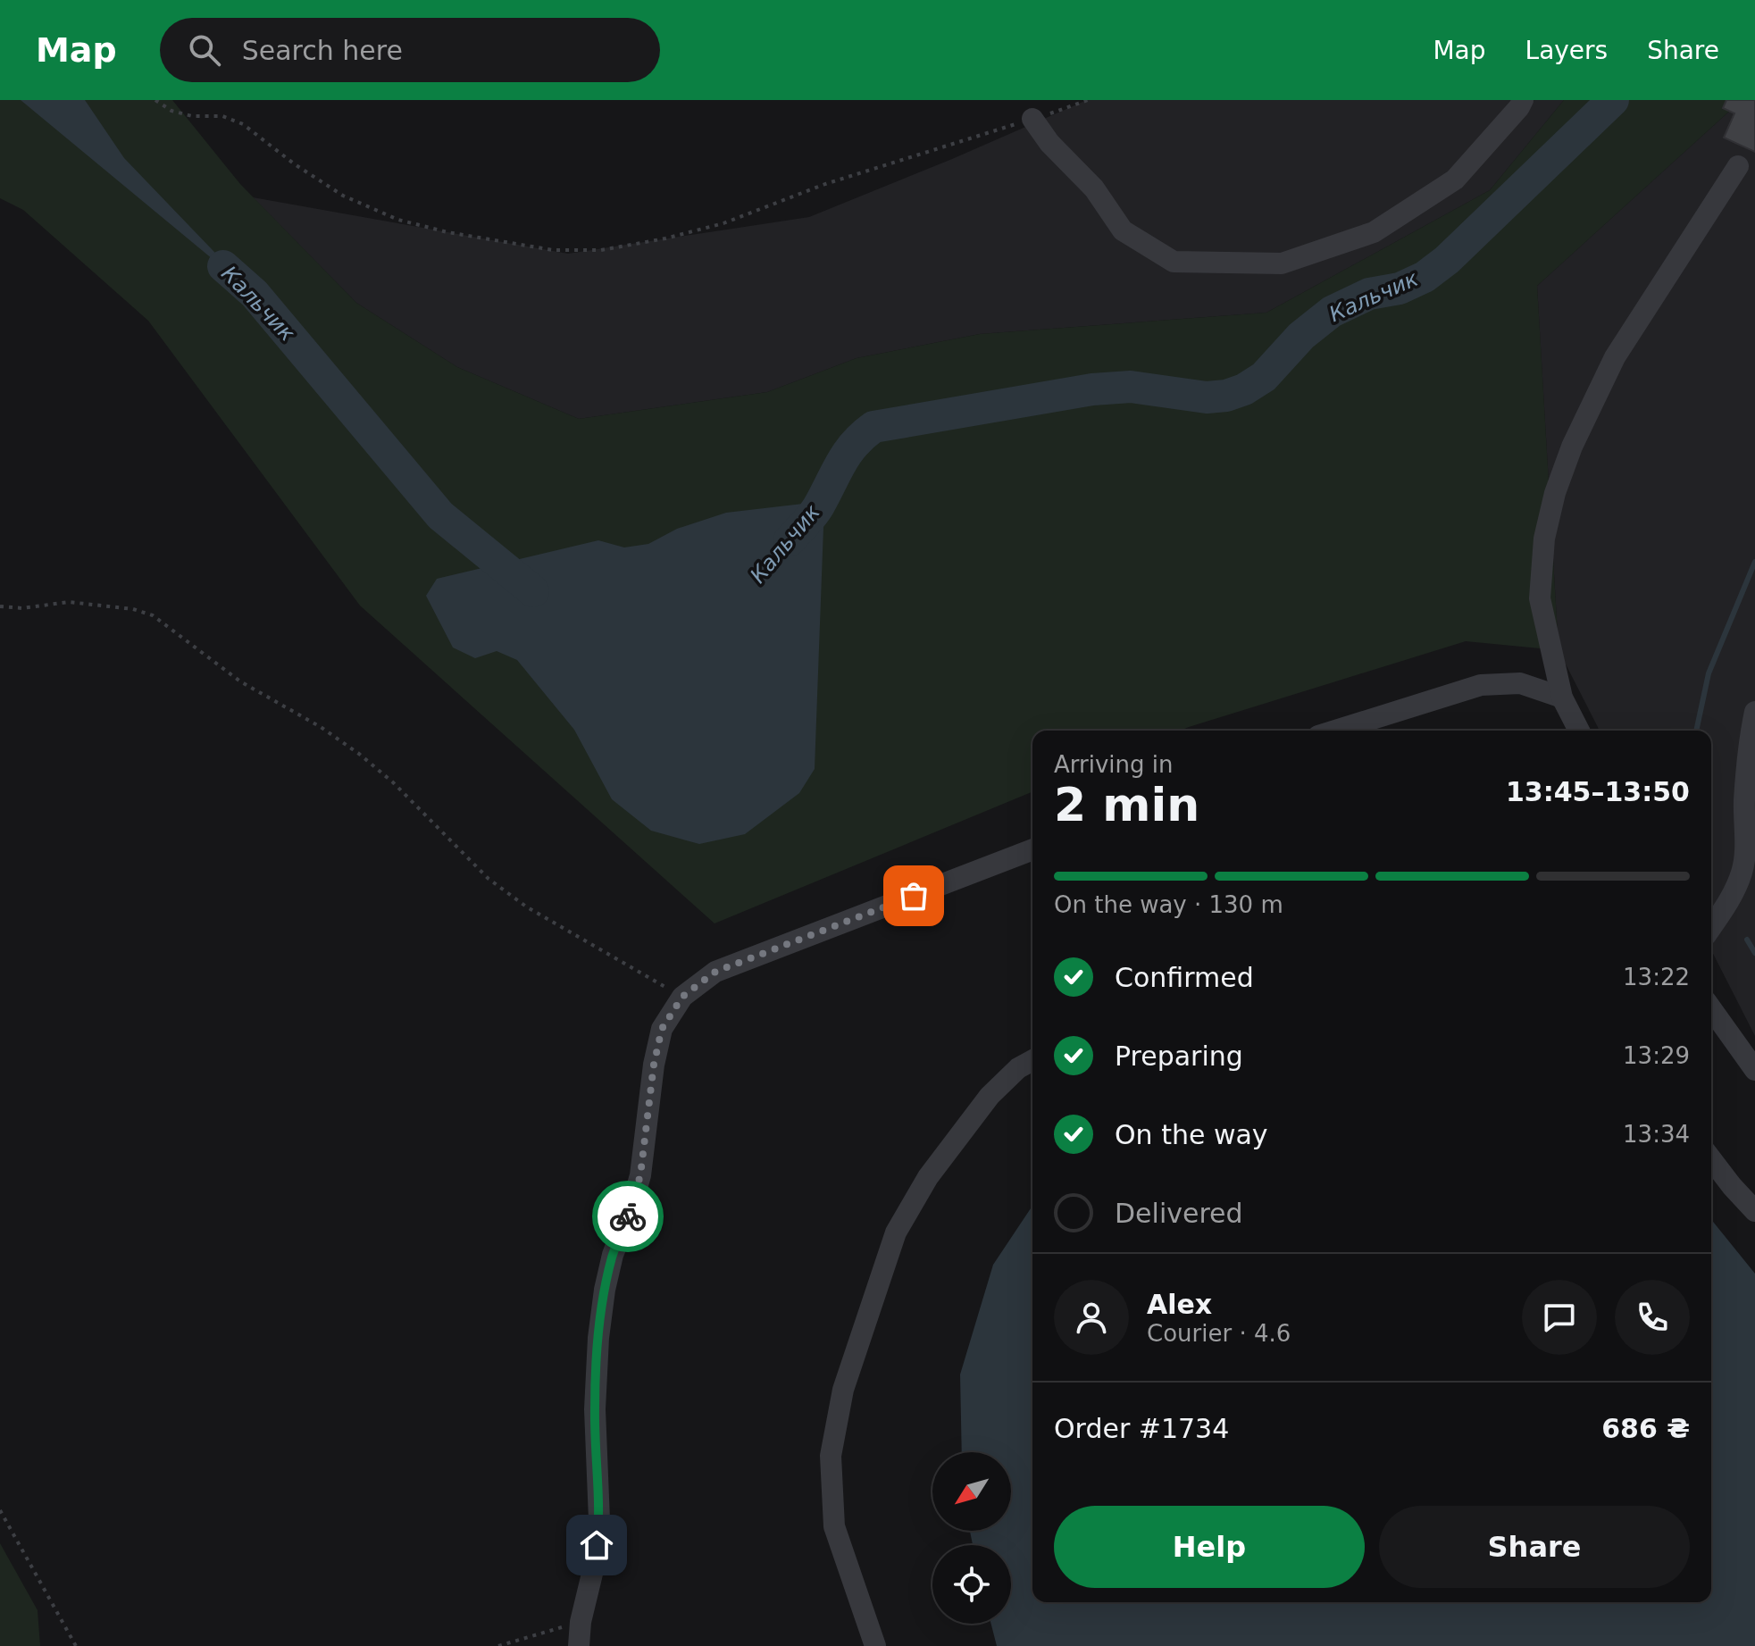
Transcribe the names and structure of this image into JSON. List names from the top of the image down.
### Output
{
  "water": ["Кальчик"],
  "north": "bottom left",
  "page": {
    "header": "Map",
    "search": "Search here",
    "nav": ["Map", "Layers", "Share"],
    "heading": ["2 min", "Arriving in", "13:45–13:50"],
    "panel": [
      "Alex",
      "Courier · 4.6",
      "Order #1734",
      "686 ₴"
    ],
    "bar": "On the way · 130 m",
    "list": [
      ["Confirmed", "13:22"],
      ["Preparing", "13:29"],
      ["On the way", "13:34"],
      "Delivered"
    ],
    "buttons": ["Help", "Share"]
  }
}
